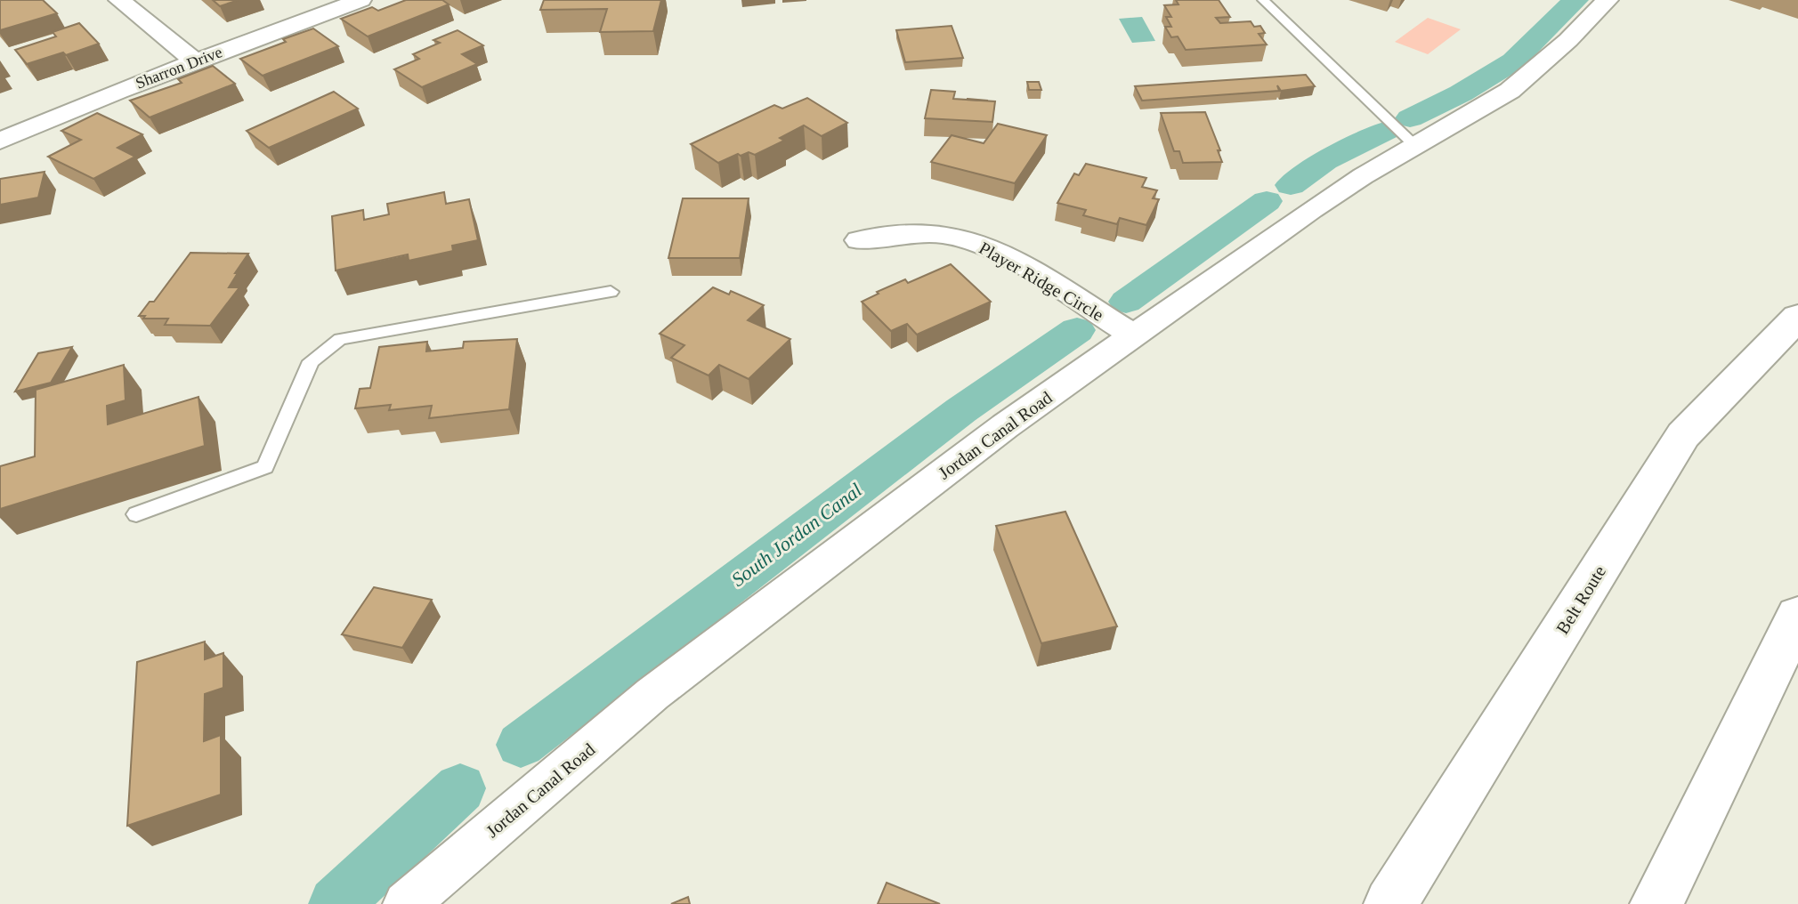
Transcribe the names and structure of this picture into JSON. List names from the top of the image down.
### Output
{
  "streets": {
    "highway": ["Belt Route"],
    "street": ["Sharron Drive", "Player Ridge Circle", "Jordan Canal Road"]
  },
  "crossings": [
    ["Player Ridge Circle", "Jordan Canal Road"]
  ],
  "water": ["South Jordan Canal"]
}
